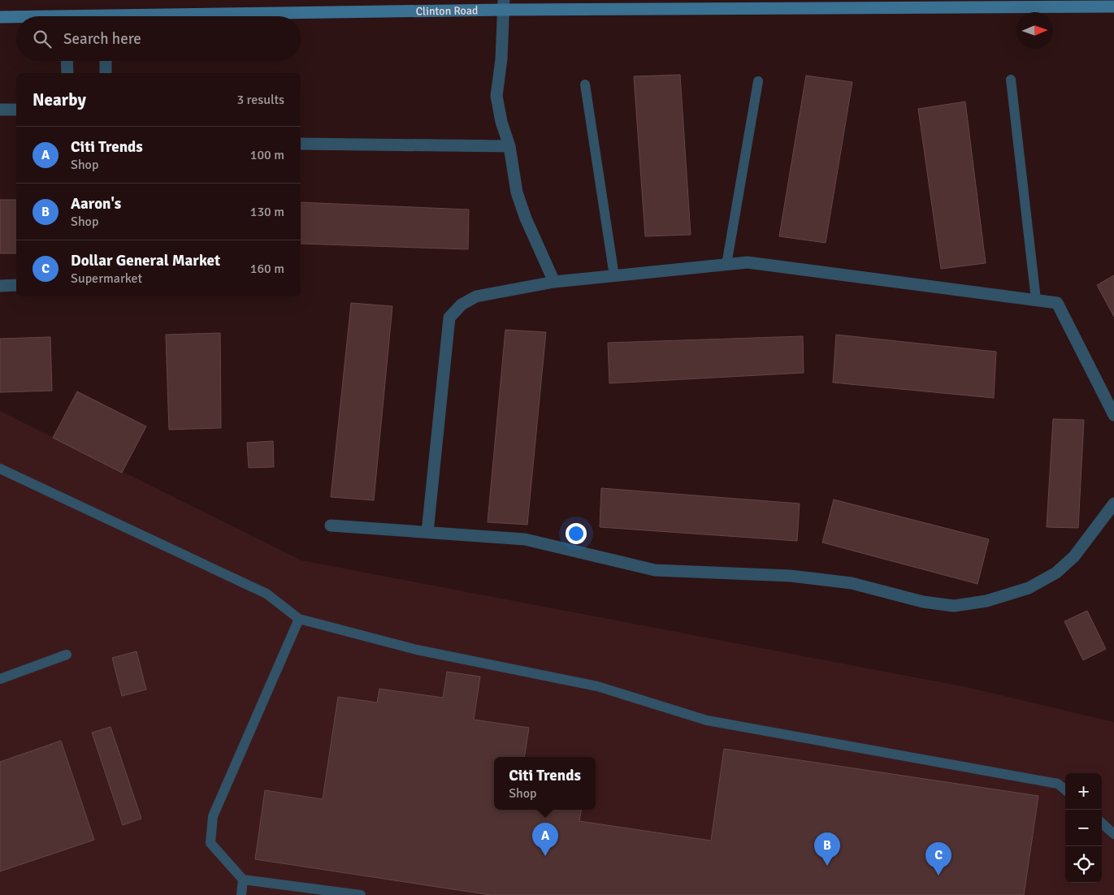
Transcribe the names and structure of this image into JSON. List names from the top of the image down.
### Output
{
  "streets": {
    "street": ["Clinton Road"]
  },
  "north": "right",
  "page": {
    "search": "Search here",
    "heading": ["Nearby", "3 results"],
    "list": [
      {
        "mark": "A",
        "name": "Citi Trends",
        "note": "Shop",
        "value": "100 m"
      },
      {
        "mark": "B",
        "name": "Aaron's",
        "note": "Shop",
        "value": "130 m"
      },
      {
        "mark": "C",
        "name": "Dollar General Market",
        "note": "Supermarket",
        "value": "160 m"
      }
    ],
    "popup": ["Citi Trends", "Shop"],
    "map_buttons": ["+", "−"],
    "pins": ["A", "B", "C"]
  }
}
